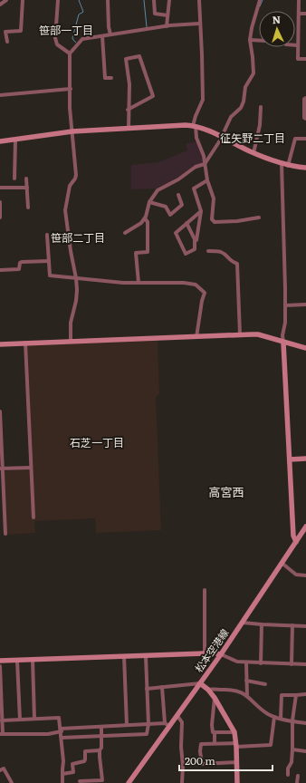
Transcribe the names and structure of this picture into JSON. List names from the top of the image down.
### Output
{
  "streets": {
    "street": ["松本空港線"]
  },
  "districts": [
    "笹部一丁目",
    "征矢野二丁目",
    "笹部二丁目",
    "石芝一丁目",
    "高宮西"
  ],
  "scale_bar": "200 m",
  "north": "top"
}
